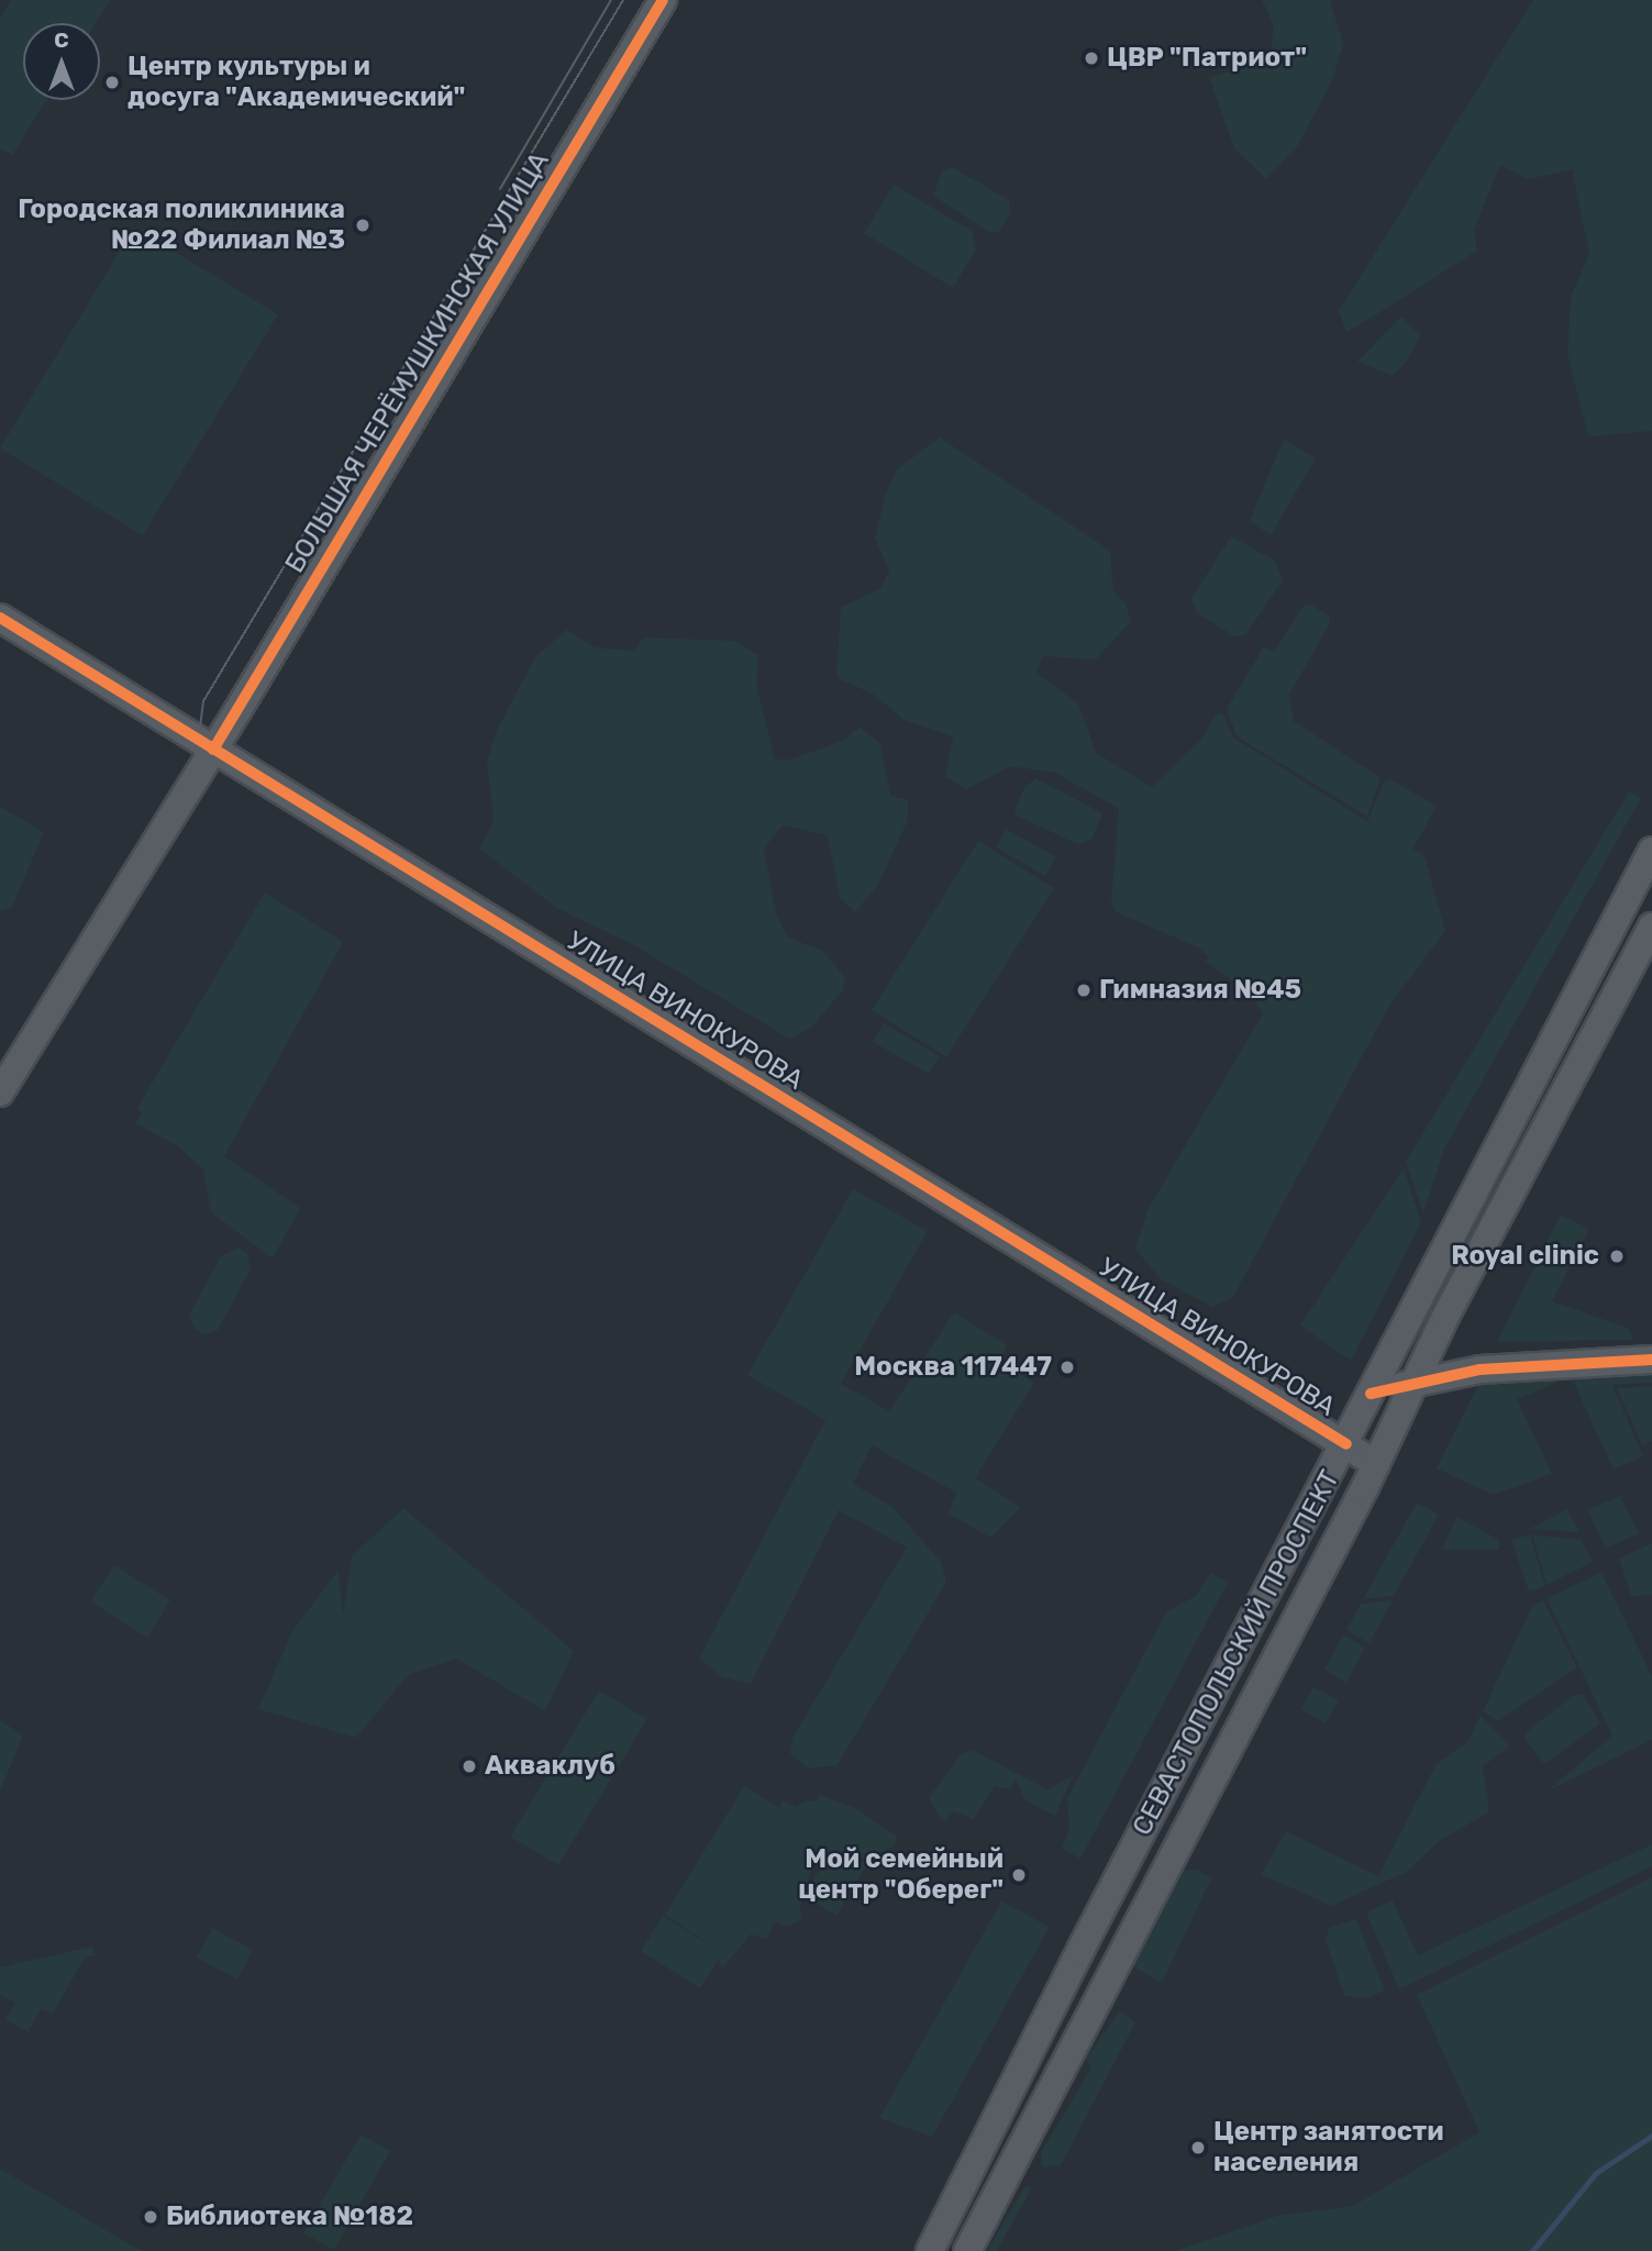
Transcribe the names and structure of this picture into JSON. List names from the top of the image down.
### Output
{
  "streets": {
    "main road": ["БОЛЬШАЯ ЧЕРЁМУШКИНСКАЯ УЛИЦА", "УЛИЦА ВИНОКУРОВА", "СЕВАСТОПОЛЬСКИЙ ПРОСПЕКТ"]
  },
  "crossings": [
    ["БОЛЬШАЯ ЧЕРЁМУШКИНСКАЯ УЛИЦА", "УЛИЦА ВИНОКУРОВА"],
    ["УЛИЦА ВИНОКУРОВА", "СЕВАСТОПОЛЬСКИЙ ПРОСПЕКТ"]
  ],
  "places": [
    "ЦВР \"Патриот\"",
    "Центр культуры и досуга \"Академический\"",
    "Городская поликлиника №22 Филиал №3",
    "Гимназия №45",
    "Royal clinic",
    "Москва 117447",
    "Акваклуб",
    "Мой семейный центр \"Оберег\"",
    "Центр занятости населения",
    "Библиотека №182"
  ],
  "north": "top"
}
